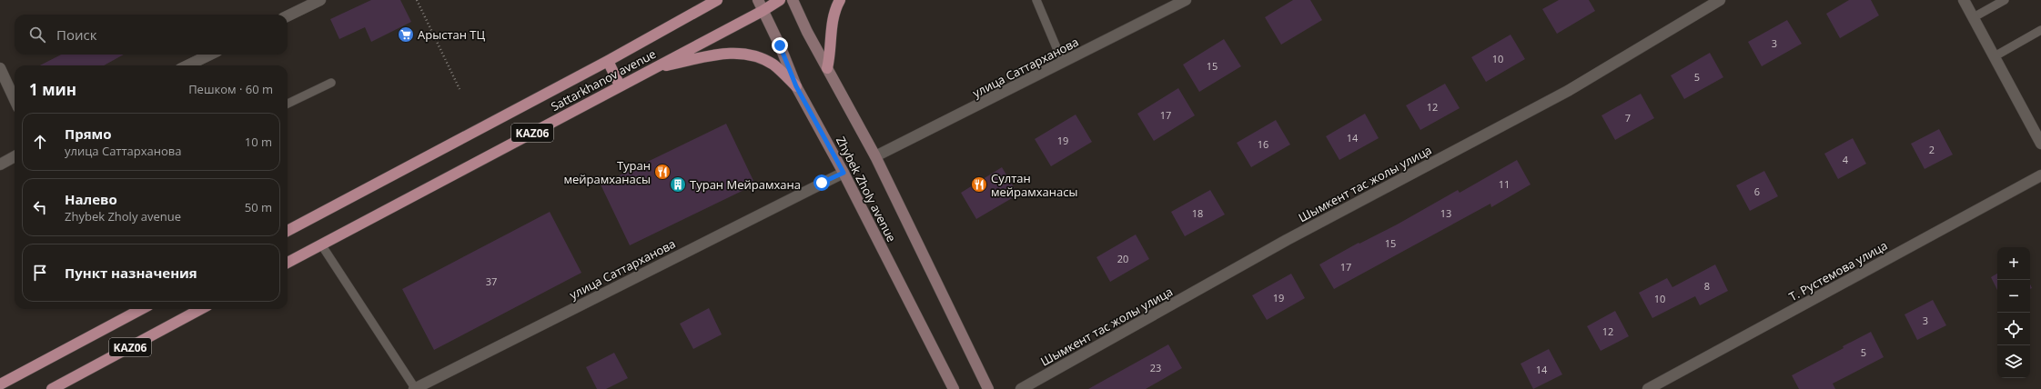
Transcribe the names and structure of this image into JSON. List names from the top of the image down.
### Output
{
  "streets": {
    "main road": ["Sattarkhanov avenue", "KАZ06"],
    "street": [
      "улица Саттарханова",
      "Шымкент тас жолы улица",
      "Zhybek Zholy avenue",
      "Т. Рустемова улица"
    ]
  },
  "crossings": [
    ["улица Саттарханова", "Zhybek Zholy avenue"],
    ["Sattarkhanov avenue", "Zhybek Zholy avenue"]
  ],
  "places": {
    "supermarket": ["Арыстан ТЦ"],
    "restaurant": ["Туран мейрамханасы", "Султан мейрамханасы"],
    "building": ["Туран Мейрамхана"]
  },
  "house_numbers": [
    "3",
    "10",
    "15",
    "5",
    "12",
    "17",
    "7",
    "14",
    "19",
    "16",
    "2",
    "4",
    "11",
    "6",
    "18",
    "13",
    "15",
    "20",
    "17",
    "37",
    "8",
    "19",
    "10",
    "3",
    "12",
    "5",
    "23",
    "14"
  ],
  "page": {
    "search": "Поиск",
    "heading": ["1 мин", "Пешком · 60 m"],
    "list": [
      ["Прямо", "улица Саттарханова", "10 m"],
      ["Налево", "Zhybek Zholy avenue", "50 m"],
      "Пункт назначения"
    ],
    "map_buttons": ["+", "−"]
  }
}
